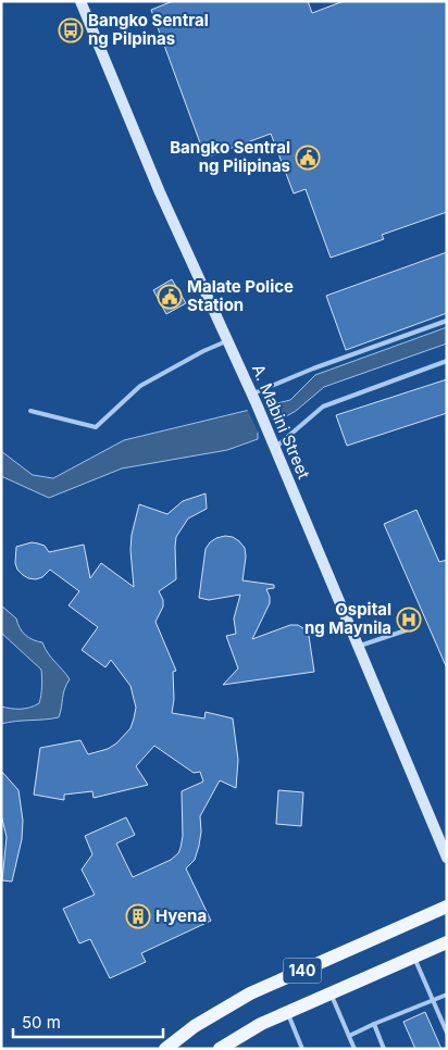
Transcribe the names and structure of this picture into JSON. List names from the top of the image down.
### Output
{
  "streets": {
    "main road": ["A. Mabini Street", "140"]
  },
  "places": {
    "bus stop": ["Bangko Sentral ng Pilpinas"],
    "public building": ["Bangko Sentral ng Pilipinas", "Malate Police Station"],
    "hospital": ["Ospital ng Maynila"],
    "building": ["Hyena"]
  },
  "scale_bar": "50 m"
}
